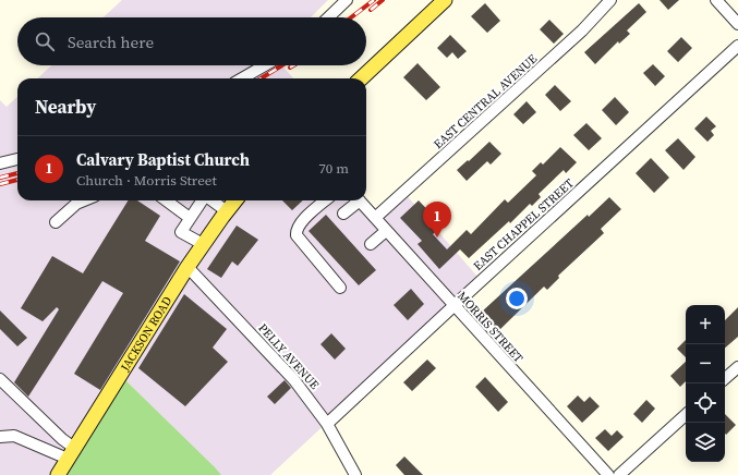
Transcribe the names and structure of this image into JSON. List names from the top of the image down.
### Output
{
  "streets": {
    "main road": ["JACKSON ROAD"],
    "street": [
      "EAST CENTRAL AVENUE",
      "EAST CHAPPEL STREET",
      "MORRIS STREET",
      "PELLY AVENUE"
    ]
  },
  "crossings": [
    ["EAST CENTRAL AVENUE", "MORRIS STREET"],
    ["EAST CHAPPEL STREET", "MORRIS STREET"],
    ["EAST CHAPPEL STREET", "PELLY AVENUE"],
    ["JACKSON ROAD", "PELLY AVENUE"]
  ],
  "page": {
    "search": "Search here",
    "heading": "Nearby",
    "list": [
      {
        "mark": "1",
        "name": "Calvary Baptist Church",
        "note": "Church · Morris Street",
        "value": "70 m"
      }
    ],
    "pins": "1",
    "map_buttons": ["+", "−"]
  }
}
